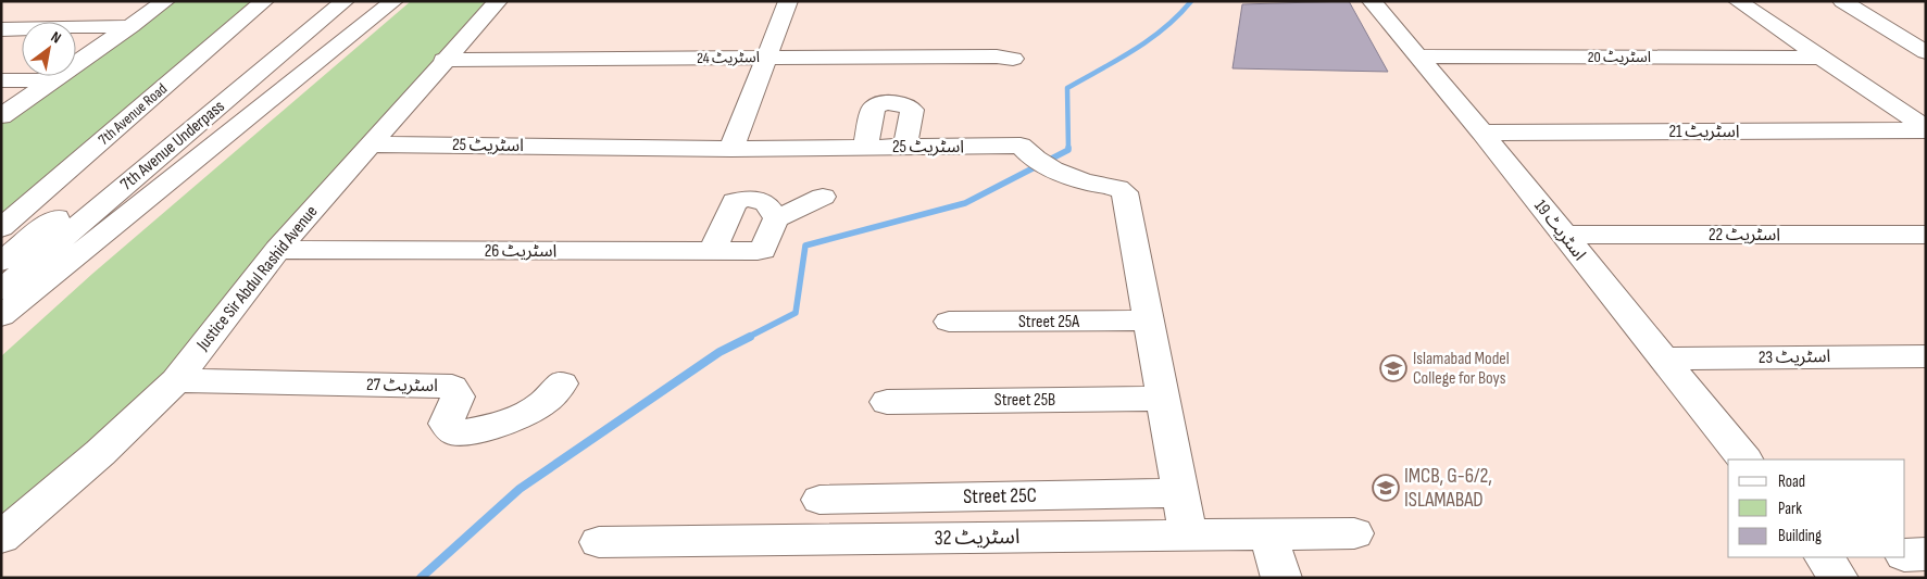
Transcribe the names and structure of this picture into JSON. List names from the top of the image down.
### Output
{
  "streets": {
    "street": [
      "اسٹریٹ 20",
      "اسٹریٹ 24",
      "7th Avenue Road",
      "اسٹریٹ 21",
      "7th Avenue Underpass",
      "اسٹریٹ 25",
      "اسٹریٹ 19",
      "اسٹریٹ 22",
      "اسٹریٹ 26",
      "Justice Sir Abdul Rashid Avenue",
      "Street 25A",
      "اسٹریٹ 23",
      "اسٹریٹ 27",
      "Street 25B",
      "Street 25C",
      "اسٹریٹ 32"
    ]
  },
  "crossings": [
    ["اسٹریٹ 20", "اسٹریٹ 19"],
    ["اسٹریٹ 24", "Justice Sir Abdul Rashid Avenue"],
    ["اسٹریٹ 21", "اسٹریٹ 19"],
    ["اسٹریٹ 25", "Justice Sir Abdul Rashid Avenue"],
    ["اسٹریٹ 25", "Street 25A"],
    ["اسٹریٹ 25", "Street 25B"],
    ["اسٹریٹ 25", "Street 25C"],
    ["اسٹریٹ 25", "اسٹریٹ 32"],
    ["اسٹریٹ 19", "اسٹریٹ 22"],
    ["اسٹریٹ 19", "اسٹریٹ 23"],
    ["اسٹریٹ 26", "Justice Sir Abdul Rashid Avenue"],
    ["Justice Sir Abdul Rashid Avenue", "اسٹریٹ 27"]
  ],
  "places": {
    "school or university": ["Islamabad Model College for Boys", "IMCB, G-6/2, ISLAMABAD"]
  },
  "legend": ["Road", "Park", "Building"],
  "north": "top right"
}
